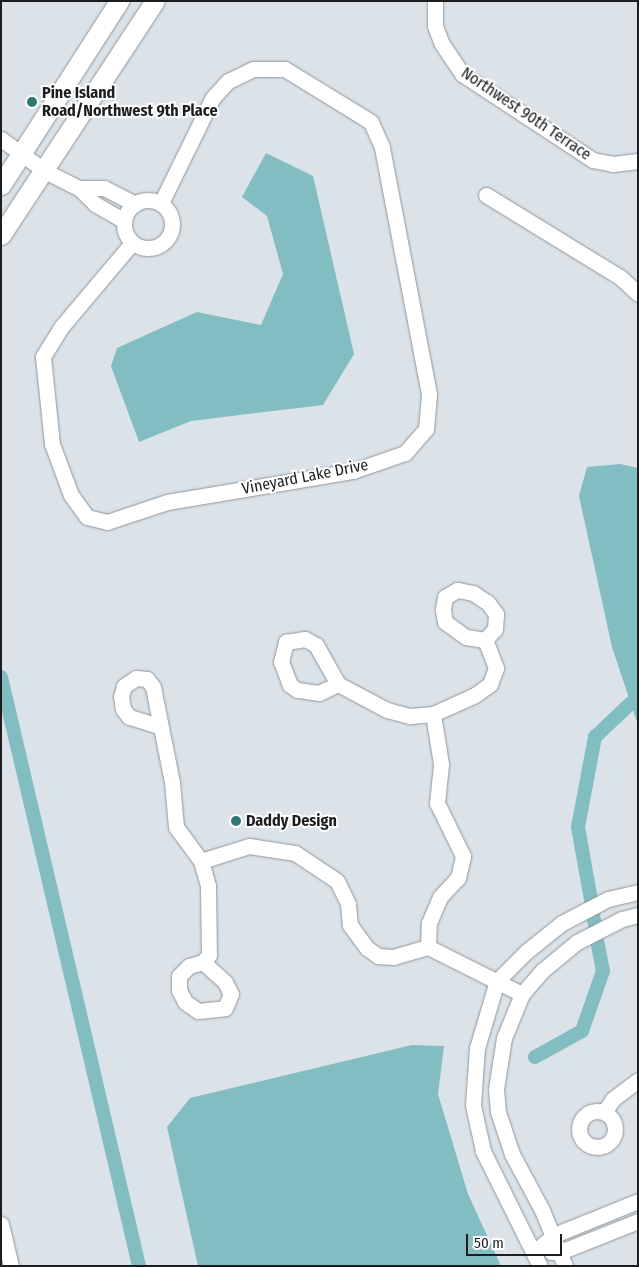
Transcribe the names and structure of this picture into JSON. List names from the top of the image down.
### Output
{
  "streets": {
    "street": ["Northwest 90th Terrace", "Vineyard Lake Drive"]
  },
  "places": ["Pine Island Road/Northwest 9th Place", "Daddy Design"],
  "scale_bar": "50 m"
}
